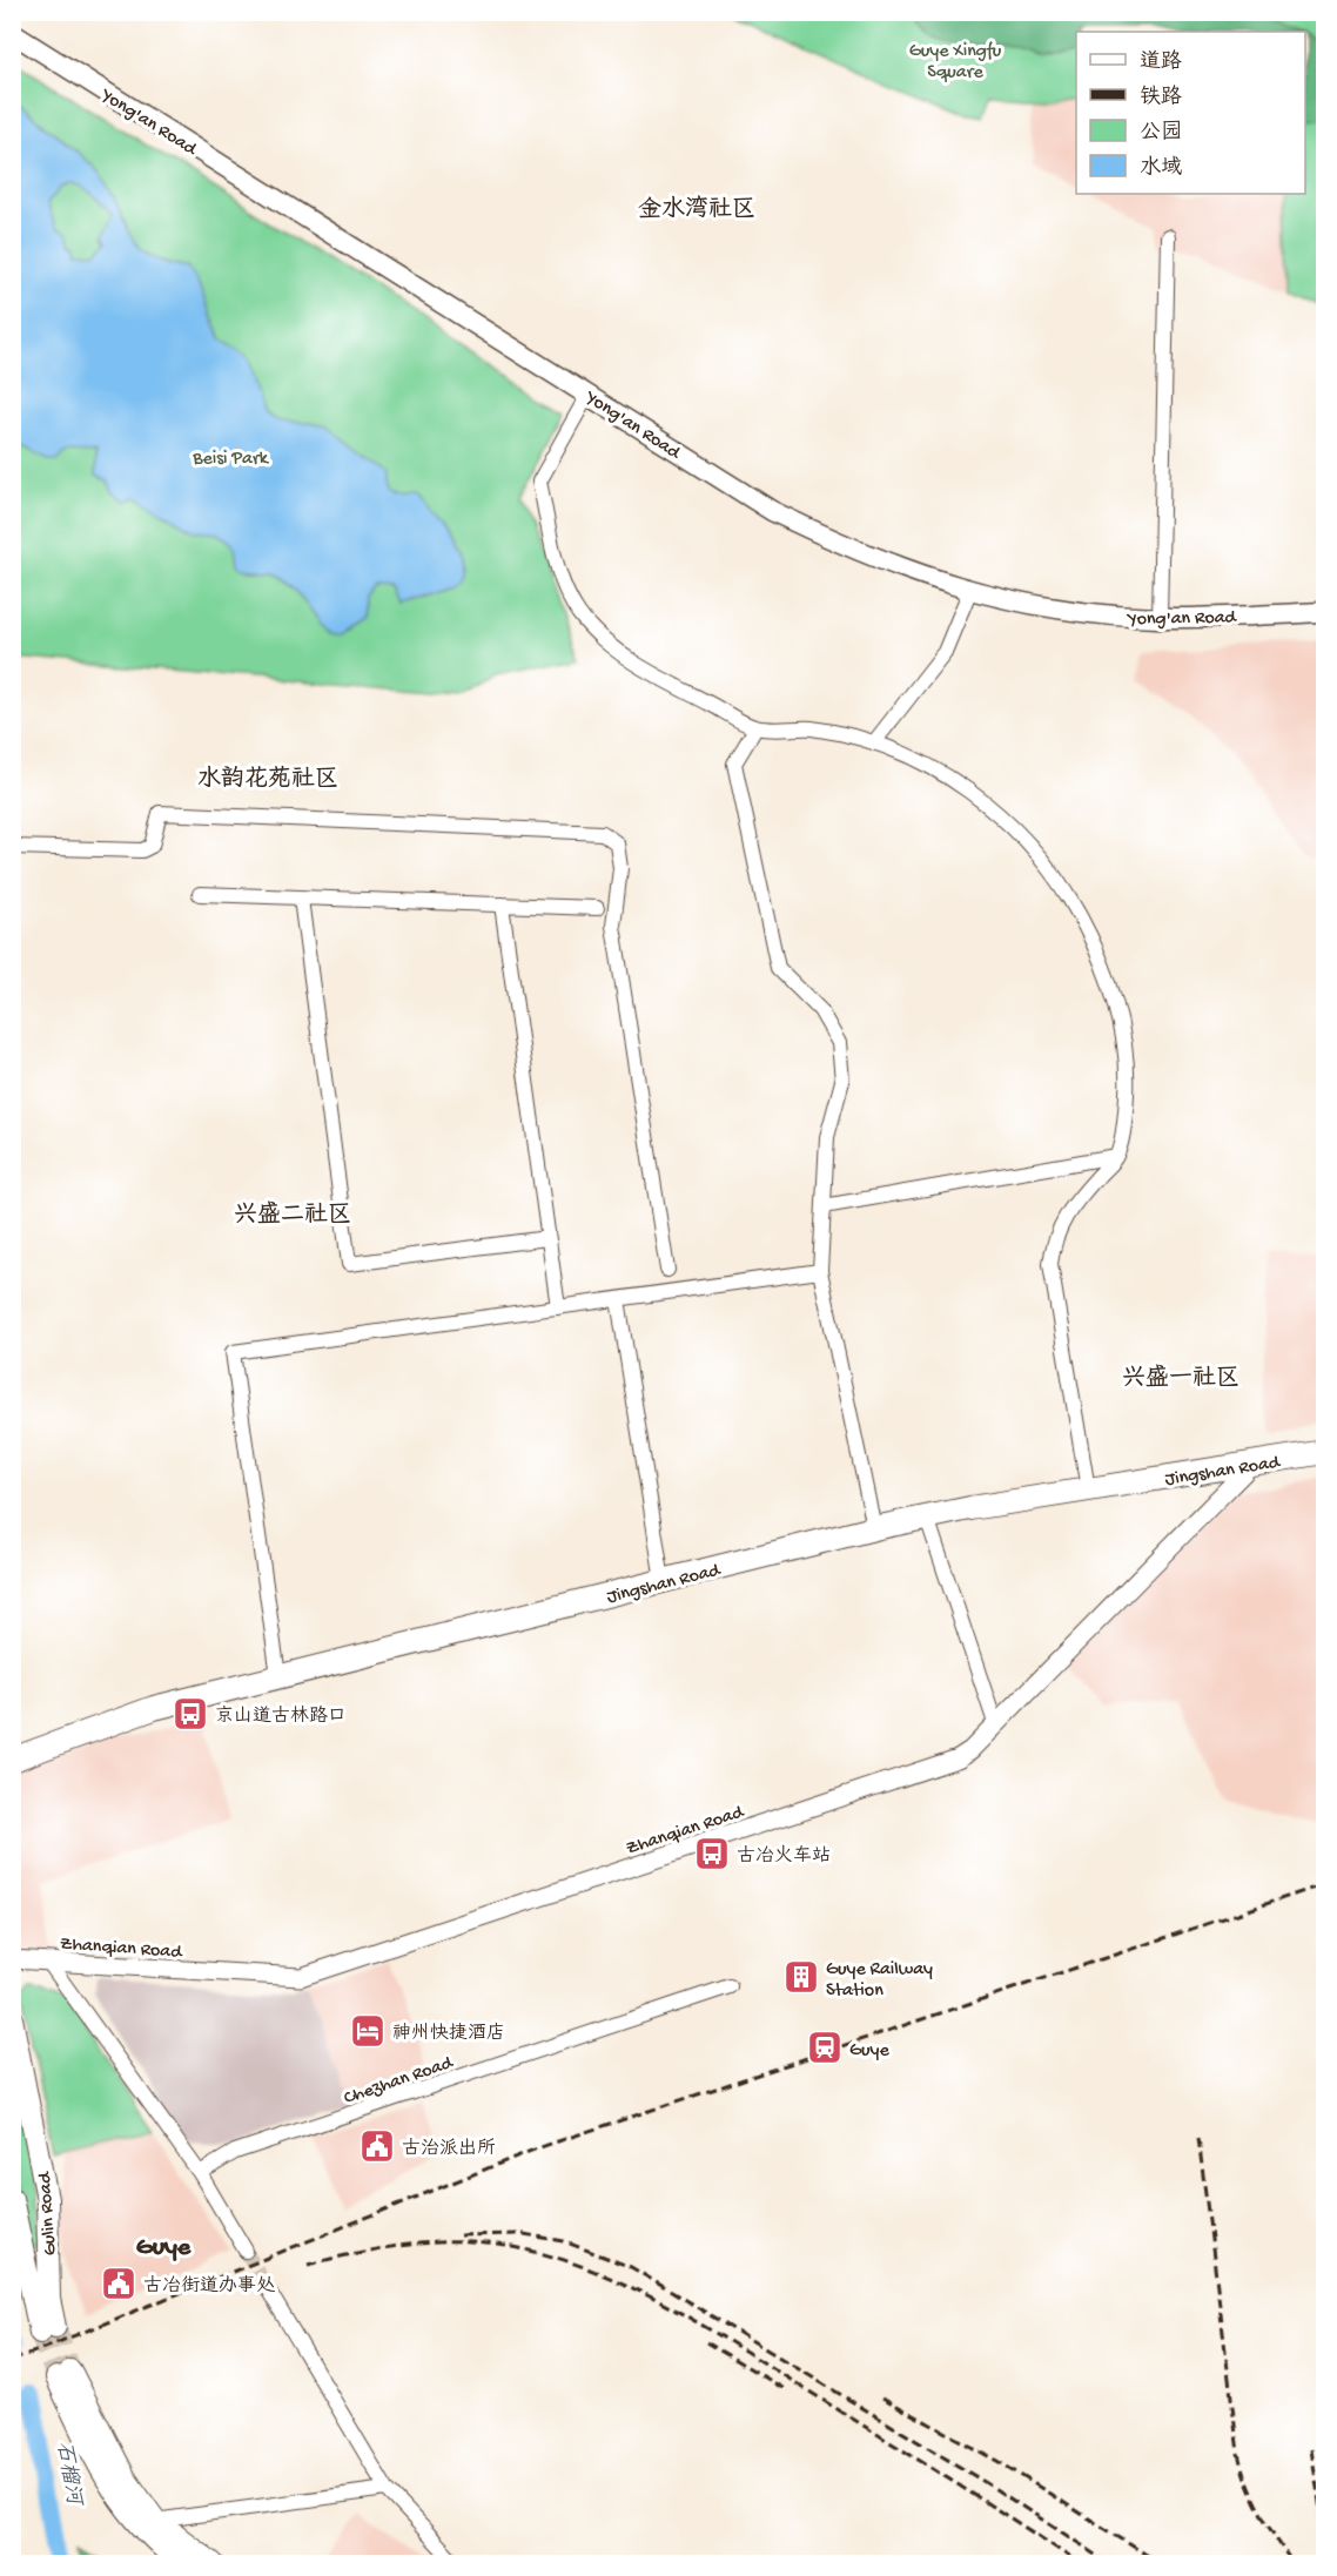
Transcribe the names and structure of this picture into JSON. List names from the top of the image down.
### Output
{
  "streets": {
    "highway": ["Jingshan Road"],
    "main road": ["Yong'an Road", "Gulin Road"],
    "street": ["Zhanqian Road", "Chezhan Road"]
  },
  "crossings": [
    ["Jingshan Road", "Zhanqian Road"]
  ],
  "districts": [
    "金水湾社区",
    "水韵花苑社区",
    "兴盛二社区",
    "兴盛一社区",
    "Guye"
  ],
  "water": ["石榴河"],
  "parks": ["Guye Xingfu Square", "Beisi Park"],
  "places": {
    "bus stop": ["京山道古林路口", "古冶火车站"],
    "building": ["Guye Railway Station"],
    "hotel": ["神州快捷酒店"],
    "station": ["Guye"],
    "public building": ["古治派出所", "古冶街道办事处"]
  },
  "legend": [
    "道路",
    "铁路",
    "公园",
    "水域"
  ]
}
